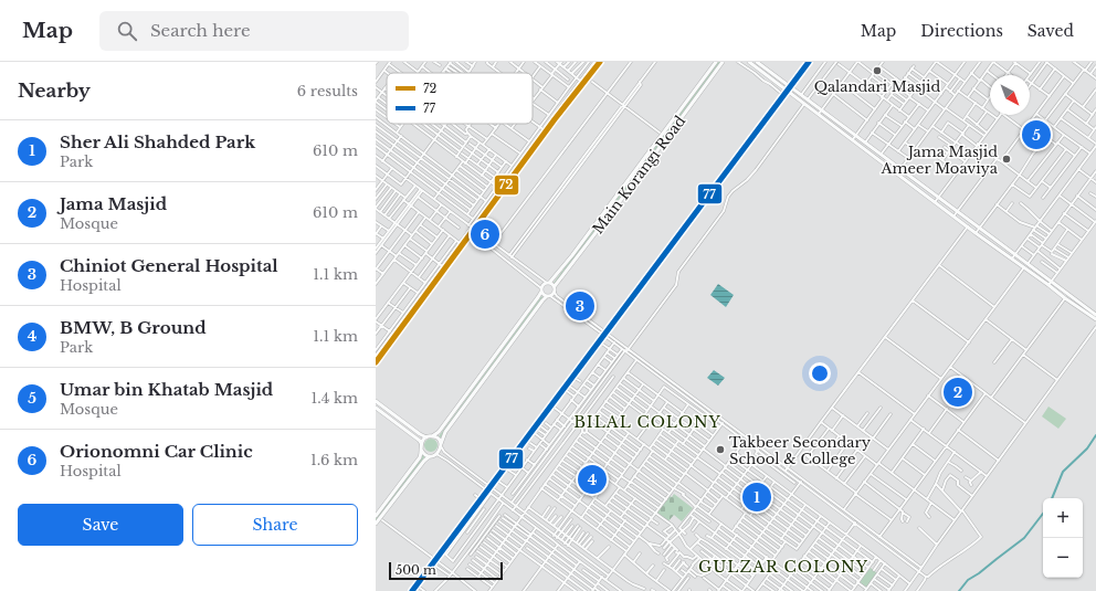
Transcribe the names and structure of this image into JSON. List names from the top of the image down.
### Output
{
  "streets": {
    "main road": ["Main Korangi Road"]
  },
  "districts": ["BILAL COLONY", "GULZAR COLONY"],
  "places": ["Qalandari Masjid", "Jama Masjid Ameer Moaviya", "Takbeer Secondary School & College"],
  "lines": ["transit line 72", "transit line 77"],
  "legend": ["72", "77"],
  "scale_bar": "500 m",
  "north": "bottom right",
  "page": {
    "header": "Map",
    "search": "Search here",
    "nav": ["Map", "Directions", "Saved"],
    "heading": ["Nearby", "6 results"],
    "pins": [
      "5",
      "6",
      "3",
      "2",
      "4",
      "1"
    ],
    "list": [
      {
        "mark": "1",
        "name": "Sher Ali Shahded Park",
        "note": "Park",
        "value": "610 m"
      },
      {
        "mark": "2",
        "name": "Jama Masjid",
        "note": "Mosque",
        "value": "610 m"
      },
      {
        "mark": "3",
        "name": "Chiniot General Hospital",
        "note": "Hospital",
        "value": "1.1 km"
      },
      {
        "mark": "4",
        "name": "BMW, B Ground",
        "note": "Park",
        "value": "1.1 km"
      },
      {
        "mark": "5",
        "name": "Umar bin Khatab Masjid",
        "note": "Mosque",
        "value": "1.4 km"
      },
      {
        "mark": "6",
        "name": "Orionomni Car Clinic",
        "note": "Hospital",
        "value": "1.6 km"
      }
    ],
    "buttons": ["Save", "Share"],
    "map_buttons": ["+", "−"],
    "scale": "500 m"
  }
}
